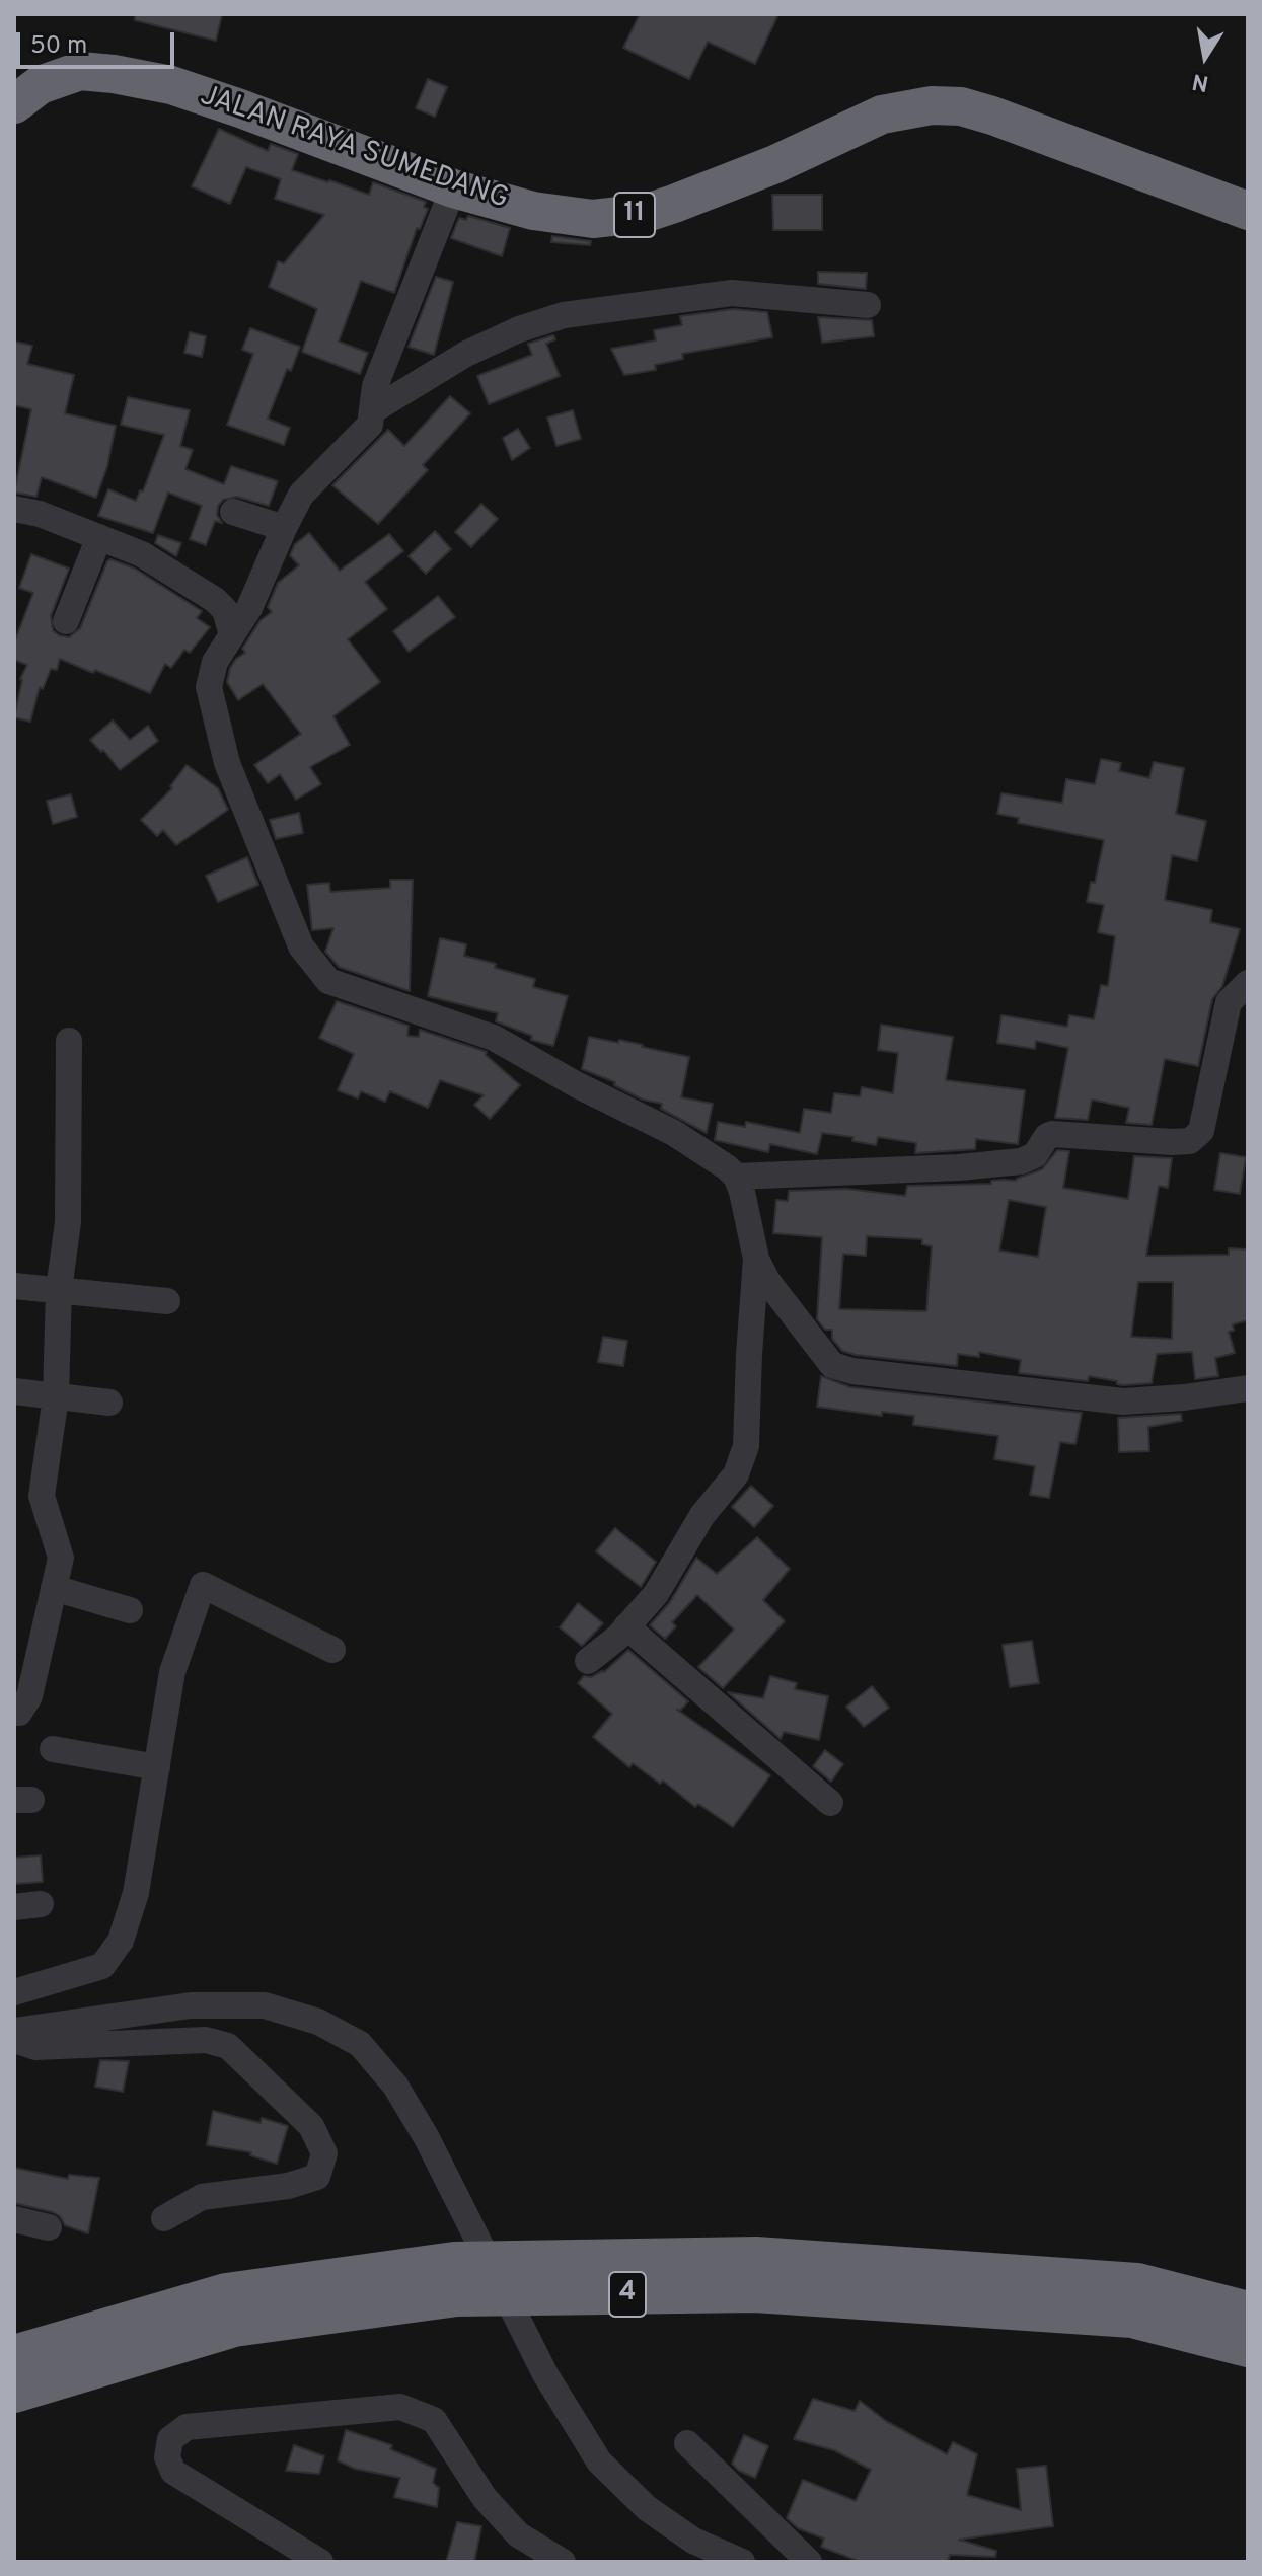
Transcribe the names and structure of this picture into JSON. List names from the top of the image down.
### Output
{
  "streets": {
    "highway": ["JALAN RAYA SUMEDANG", "11", "4"]
  },
  "scale_bar": "50 m",
  "north": "bottom"
}
